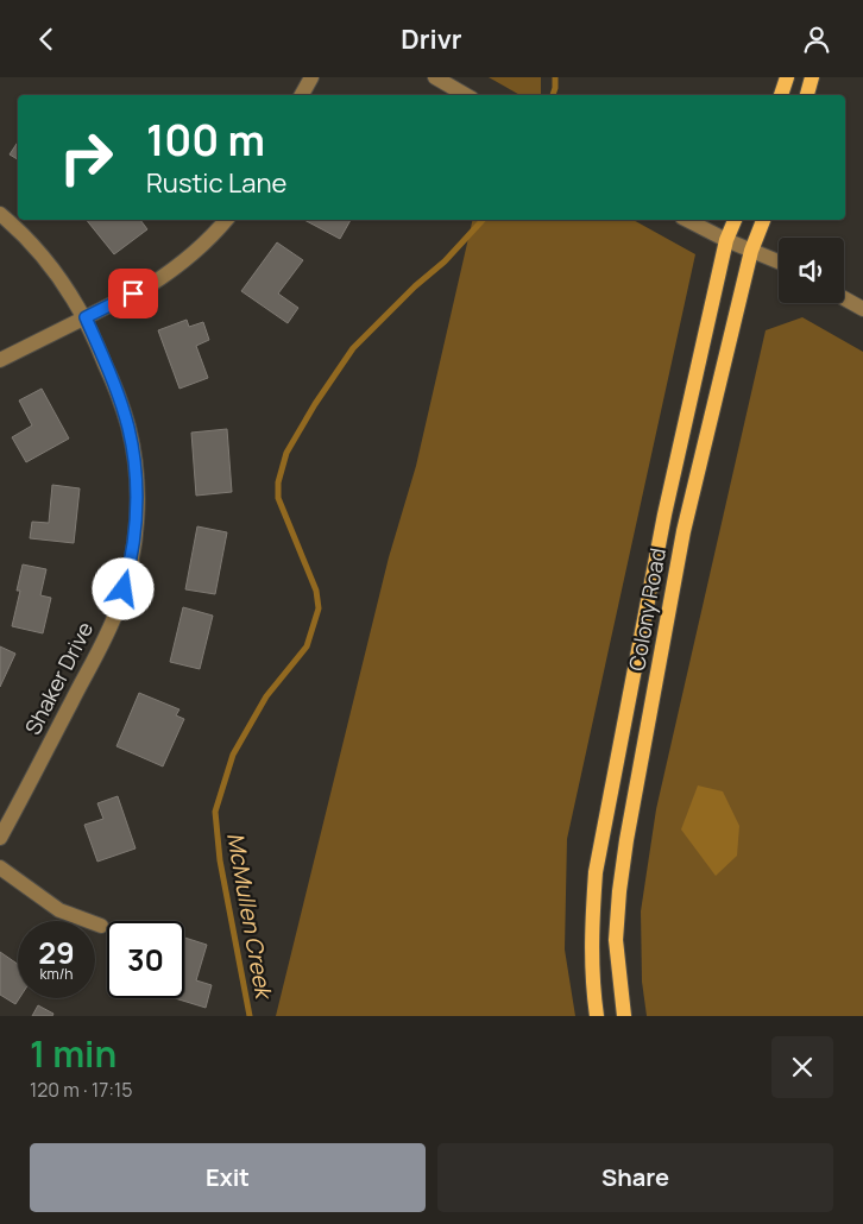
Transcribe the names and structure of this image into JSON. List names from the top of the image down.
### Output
{
  "streets": {
    "main road": ["Colony Road"],
    "street": ["Shaker Drive"]
  },
  "water": ["McMullen Creek"],
  "page": {
    "header": "Drivr",
    "turn": ["100 m", "Rustic Lane"],
    "speed": "29 km/h",
    "limit": "30",
    "heading": ["1 min", "120 m · 17:15"],
    "buttons": ["Exit", "Share"]
  }
}
